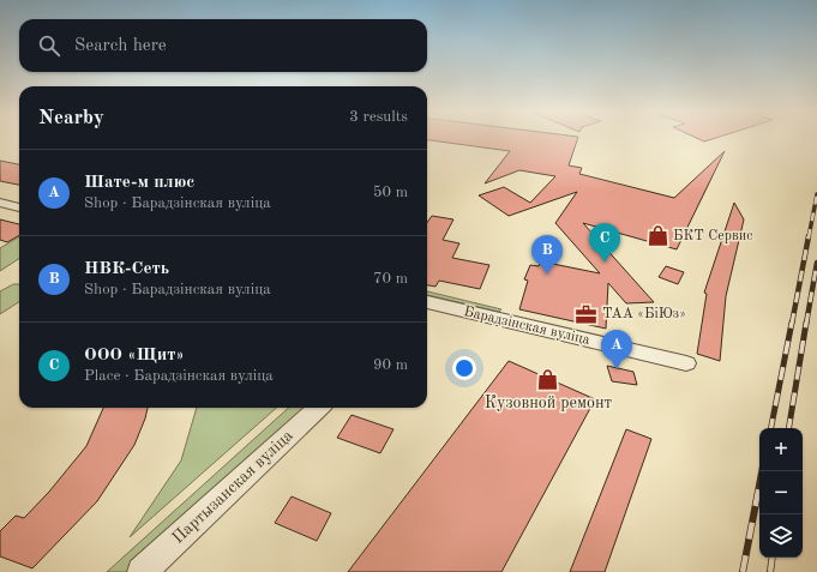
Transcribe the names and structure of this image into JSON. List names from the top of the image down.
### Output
{
  "streets": {
    "street": ["Барадзінская вуліца", "Партызанская вуліца"]
  },
  "places": {
    "shop": ["БКТ Сервис", "Кузовной ремонт"],
    "office": ["ТАА «БіЮз»"]
  },
  "page": {
    "search": "Search here",
    "heading": ["Nearby", "3 results"],
    "list": [
      {
        "mark": "A",
        "name": "Шате-м плюс",
        "note": "Shop · Барадзінская вуліца",
        "value": "50 m"
      },
      {
        "mark": "B",
        "name": "НВК-Сеть",
        "note": "Shop · Барадзінская вуліца",
        "value": "70 m"
      },
      {
        "mark": "C",
        "name": "ООО «Щит»",
        "note": "Place · Барадзінская вуліца",
        "value": "90 m"
      }
    ],
    "pins": ["C", "B", "A"],
    "map_buttons": ["+", "−"]
  }
}
